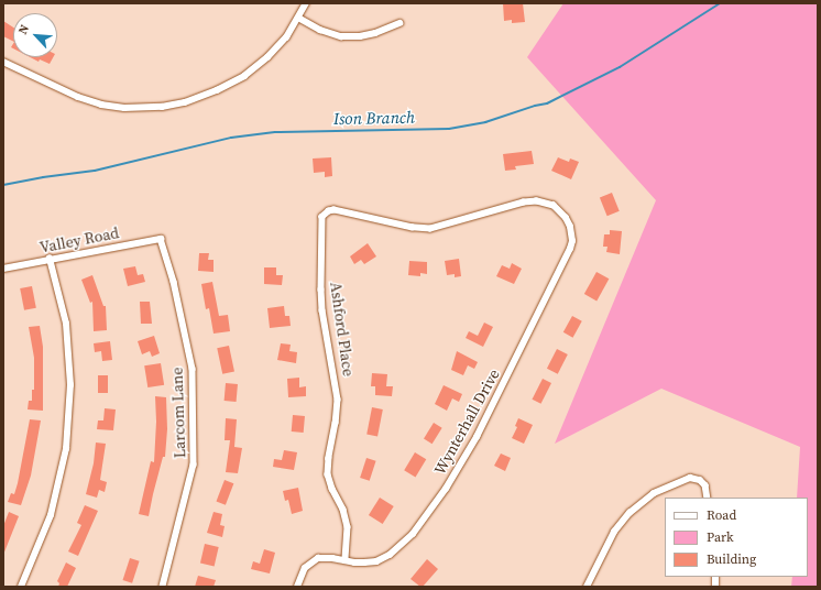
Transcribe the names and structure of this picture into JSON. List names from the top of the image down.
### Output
{
  "streets": {
    "street": [
      "Valley Road",
      "Ashford Place",
      "Larcom Lane",
      "Wynterhall Drive"
    ]
  },
  "crossings": [
    ["Valley Road", "Larcom Lane"],
    ["Ashford Place", "Wynterhall Drive"]
  ],
  "water": ["Ison Branch"],
  "legend": ["Road", "Park", "Building"],
  "north": "top left"
}
